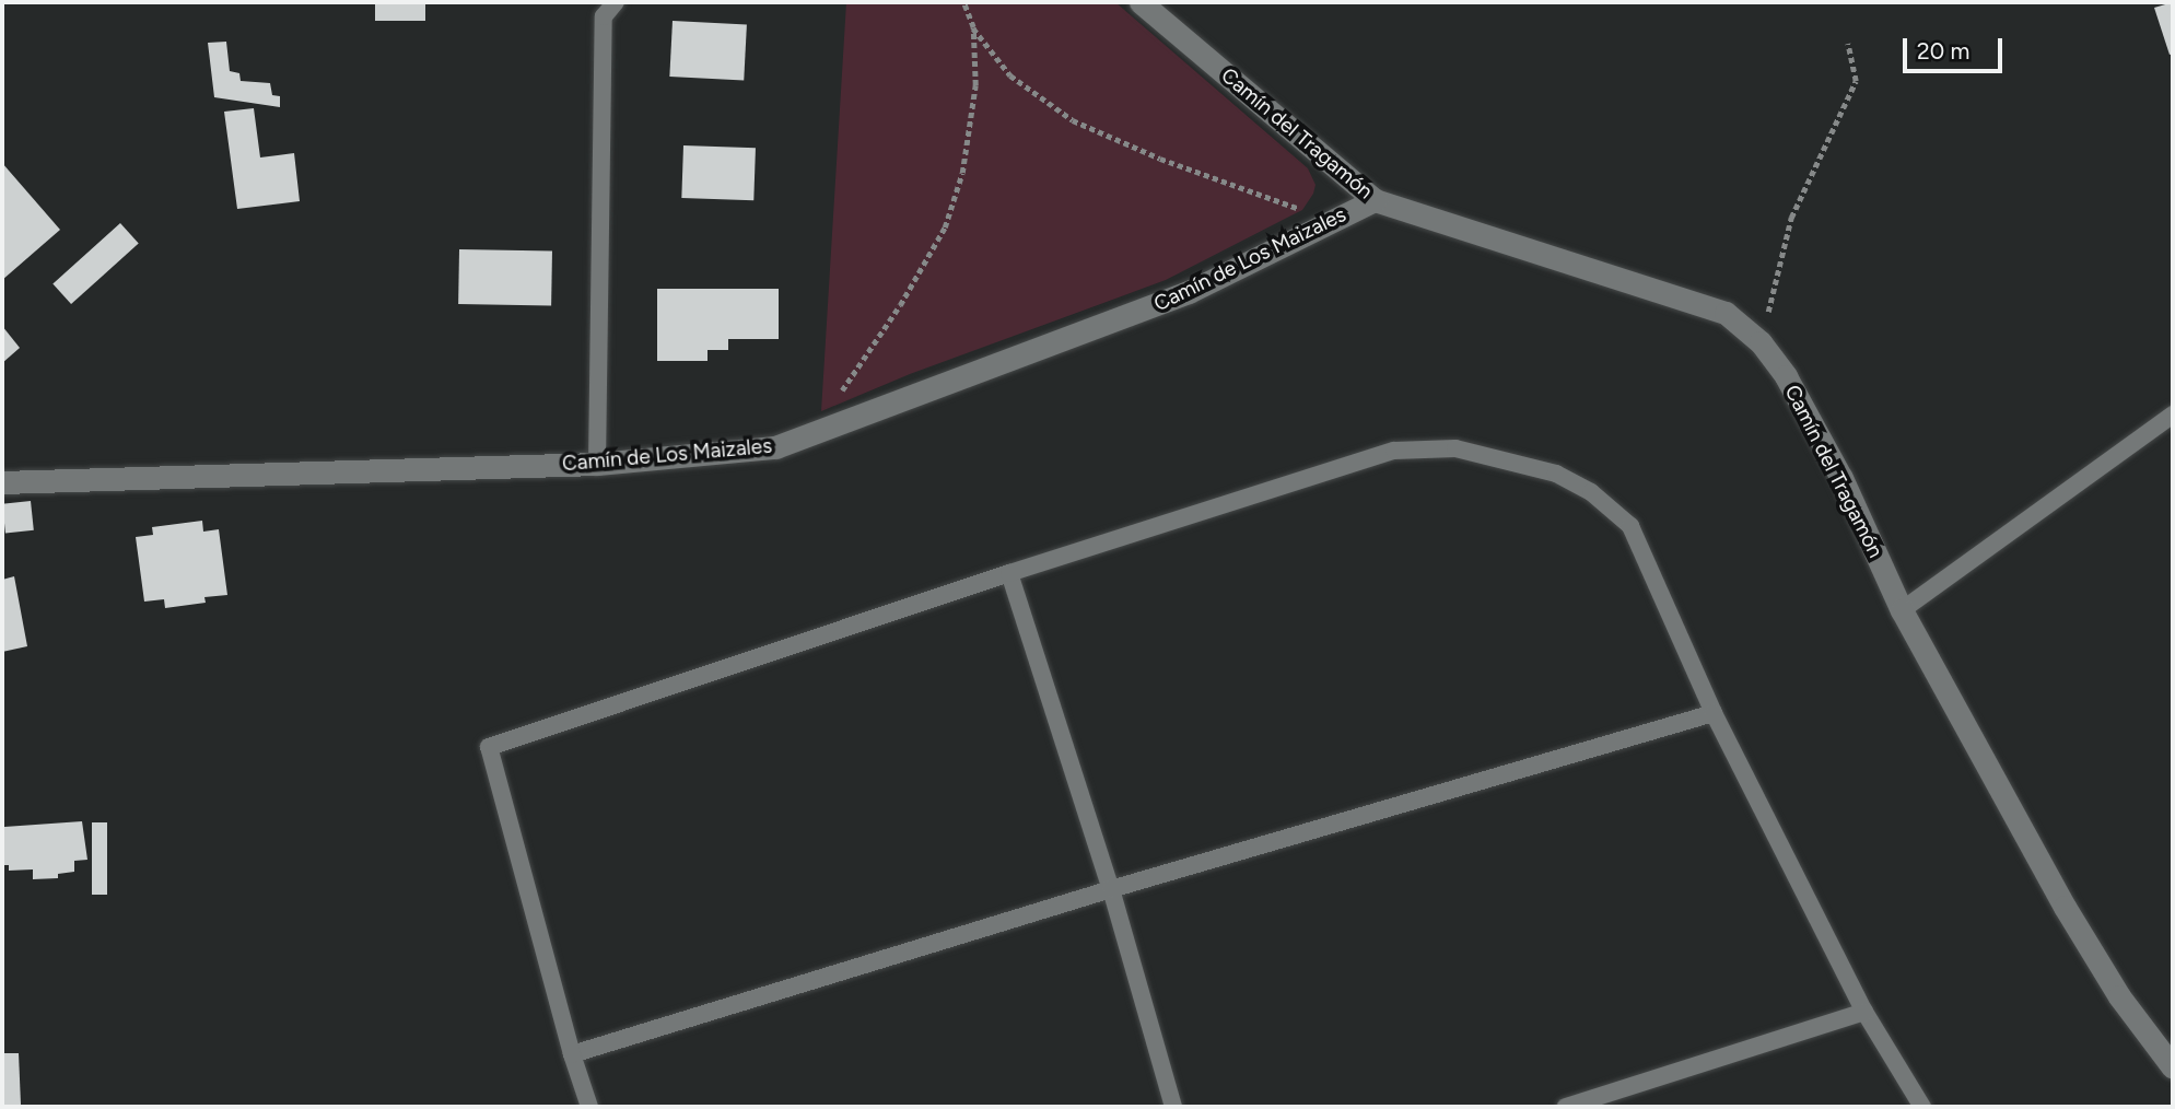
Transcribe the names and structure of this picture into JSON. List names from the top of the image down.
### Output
{
  "streets": {
    "street": ["Camín del Tragamón", "Camín de Los Maizales"]
  },
  "crossings": [
    ["Camín del Tragamón", "Camín de Los Maizales"]
  ],
  "scale_bar": "20 m"
}
